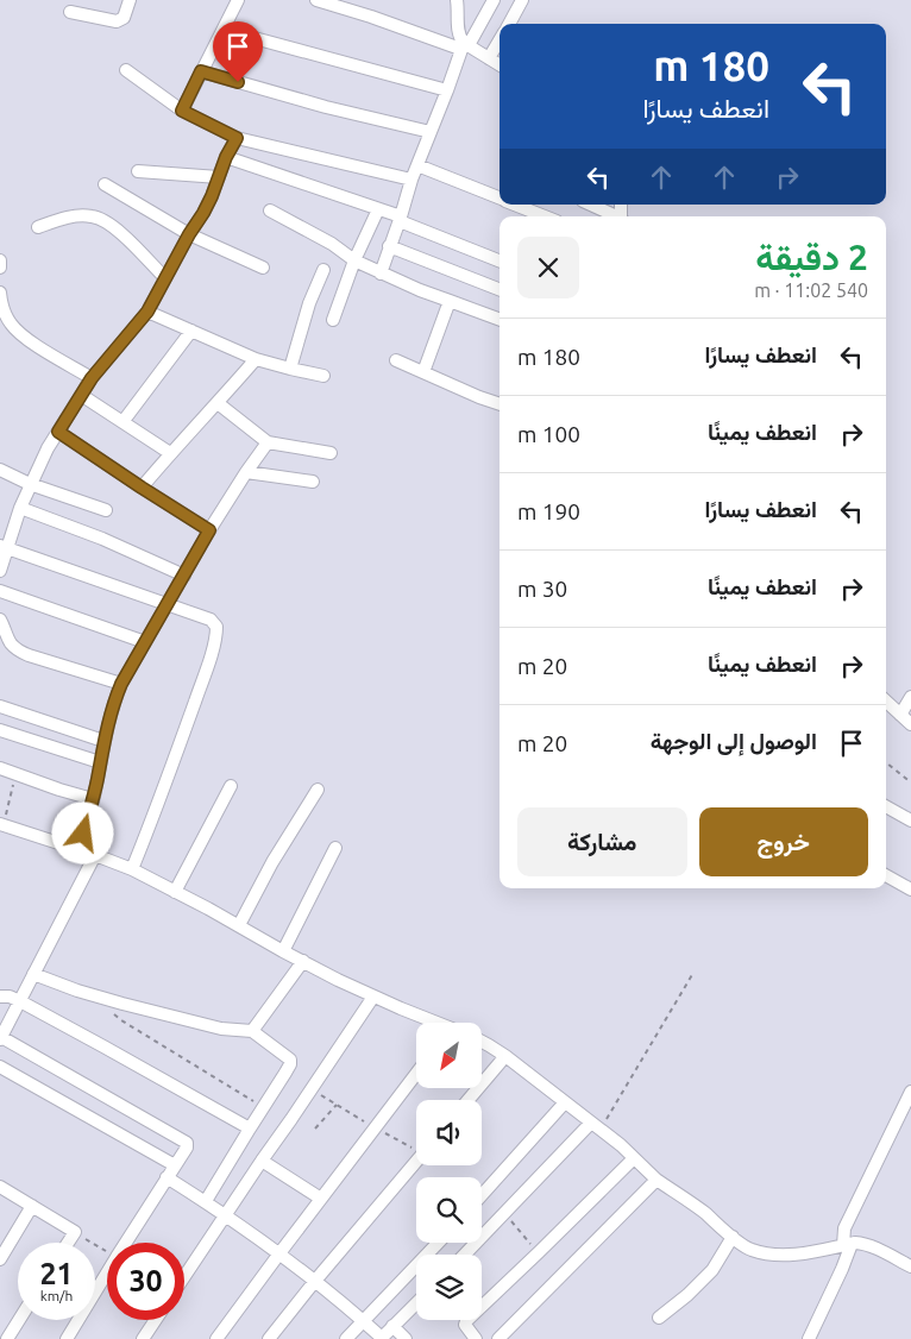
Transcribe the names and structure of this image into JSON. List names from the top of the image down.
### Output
{
  "north": "bottom left",
  "page": {
    "turn": ["180 m", "انعطف يسارًا"],
    "heading": ["2 دقيقة", "540 m · 11:02"],
    "list": [
      {
        "name": "انعطف يسارًا",
        "value": "180 m"
      },
      {
        "name": "انعطف يمينًا",
        "value": "100 m"
      },
      {
        "name": "انعطف يسارًا",
        "value": "190 m"
      },
      {
        "name": "انعطف يمينًا",
        "value": "30 m"
      },
      {
        "name": "انعطف يمينًا",
        "value": "20 m"
      },
      {
        "name": "الوصول إلى الوجهة",
        "value": "20 m"
      }
    ],
    "buttons": ["خروج", "مشاركة"],
    "speed": "21 km/h",
    "limit": "30"
  }
}
